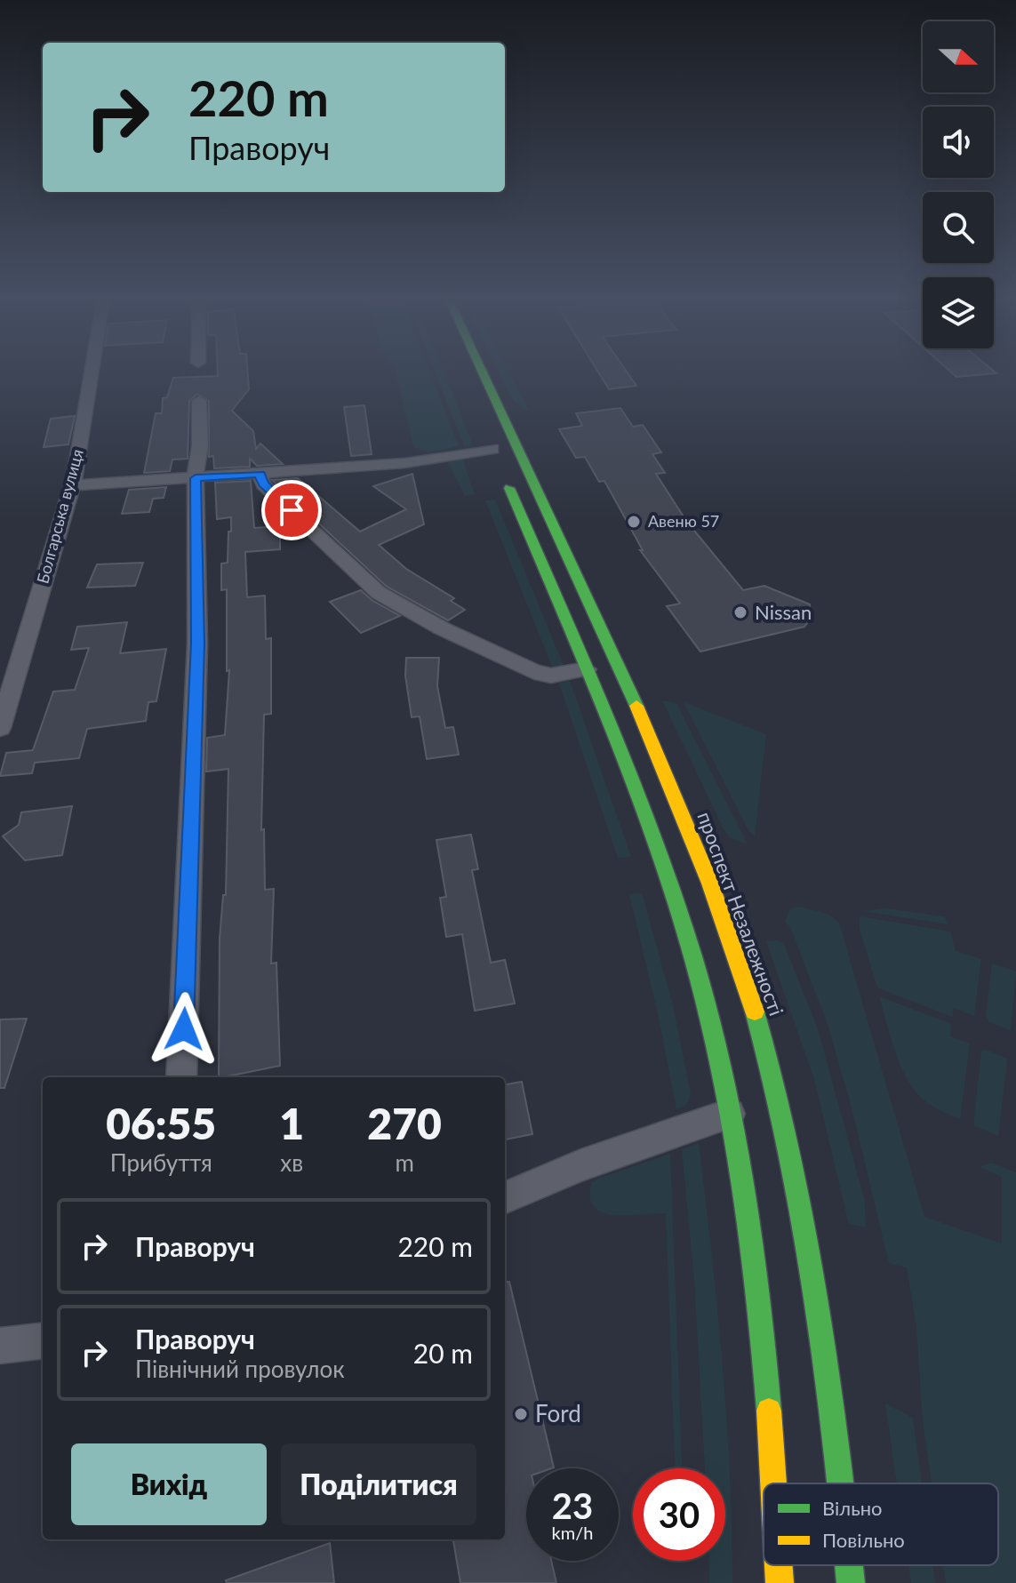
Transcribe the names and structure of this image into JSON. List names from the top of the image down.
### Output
{
  "streets": {
    "main road": ["проспект Незалежності"],
    "street": ["Болгарська вулиця"]
  },
  "places": ["Авеню 57", "Nissan", "Ford"],
  "legend": ["Вільно", "Повільно"],
  "north": "right",
  "page": {
    "turn": ["220 m", "Праворуч"],
    "eta": [
      "06:55",
      "Прибуття",
      "1",
      "хв",
      "270",
      "m"
    ],
    "list": [
      {
        "name": "Праворуч",
        "value": "220 m"
      },
      {
        "name": "Праворуч",
        "note": "Північний провулок",
        "value": "20 m"
      }
    ],
    "buttons": ["Вихід", "Поділитися"],
    "speed": "23 km/h",
    "limit": "30"
  }
}
